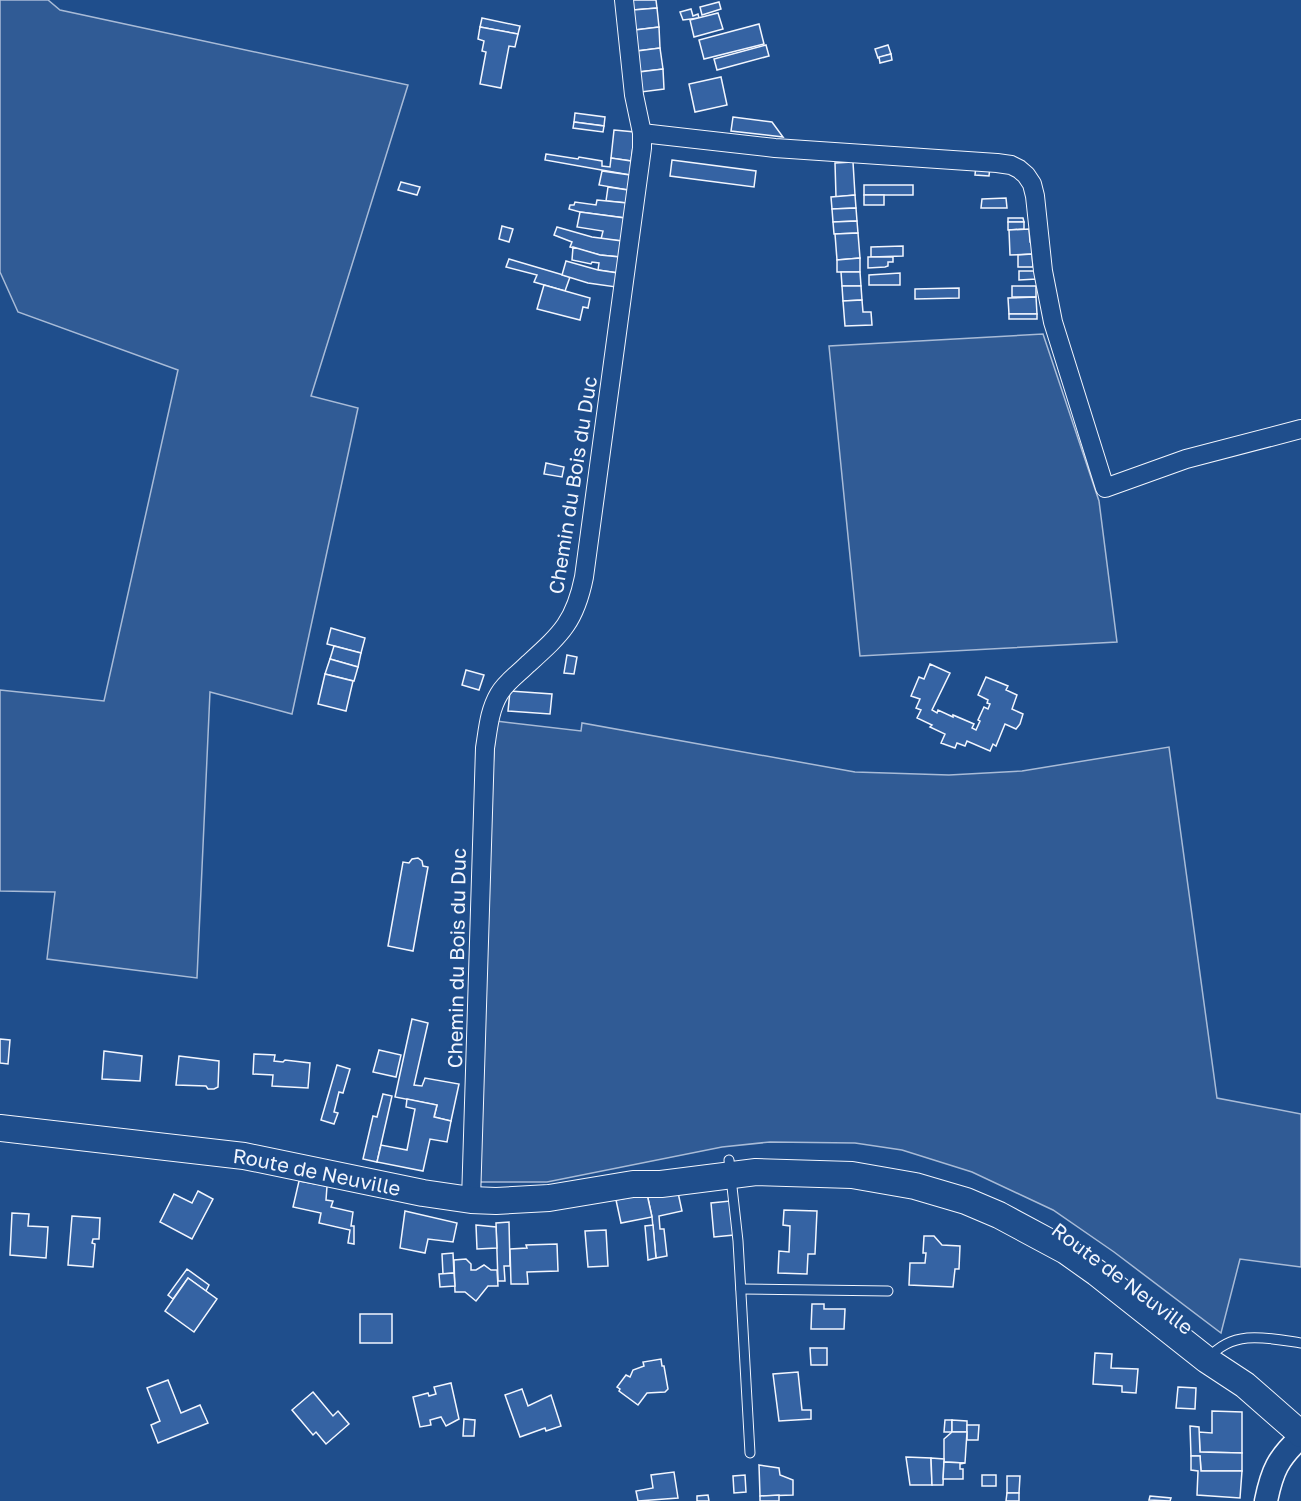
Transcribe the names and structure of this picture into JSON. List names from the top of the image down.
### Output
{
  "streets": {
    "main road": ["Route de Neuville"],
    "street": ["Chemin du Bois du Duc"]
  },
  "crossings": [
    ["Chemin du Bois du Duc", "Route de Neuville"]
  ]
}
